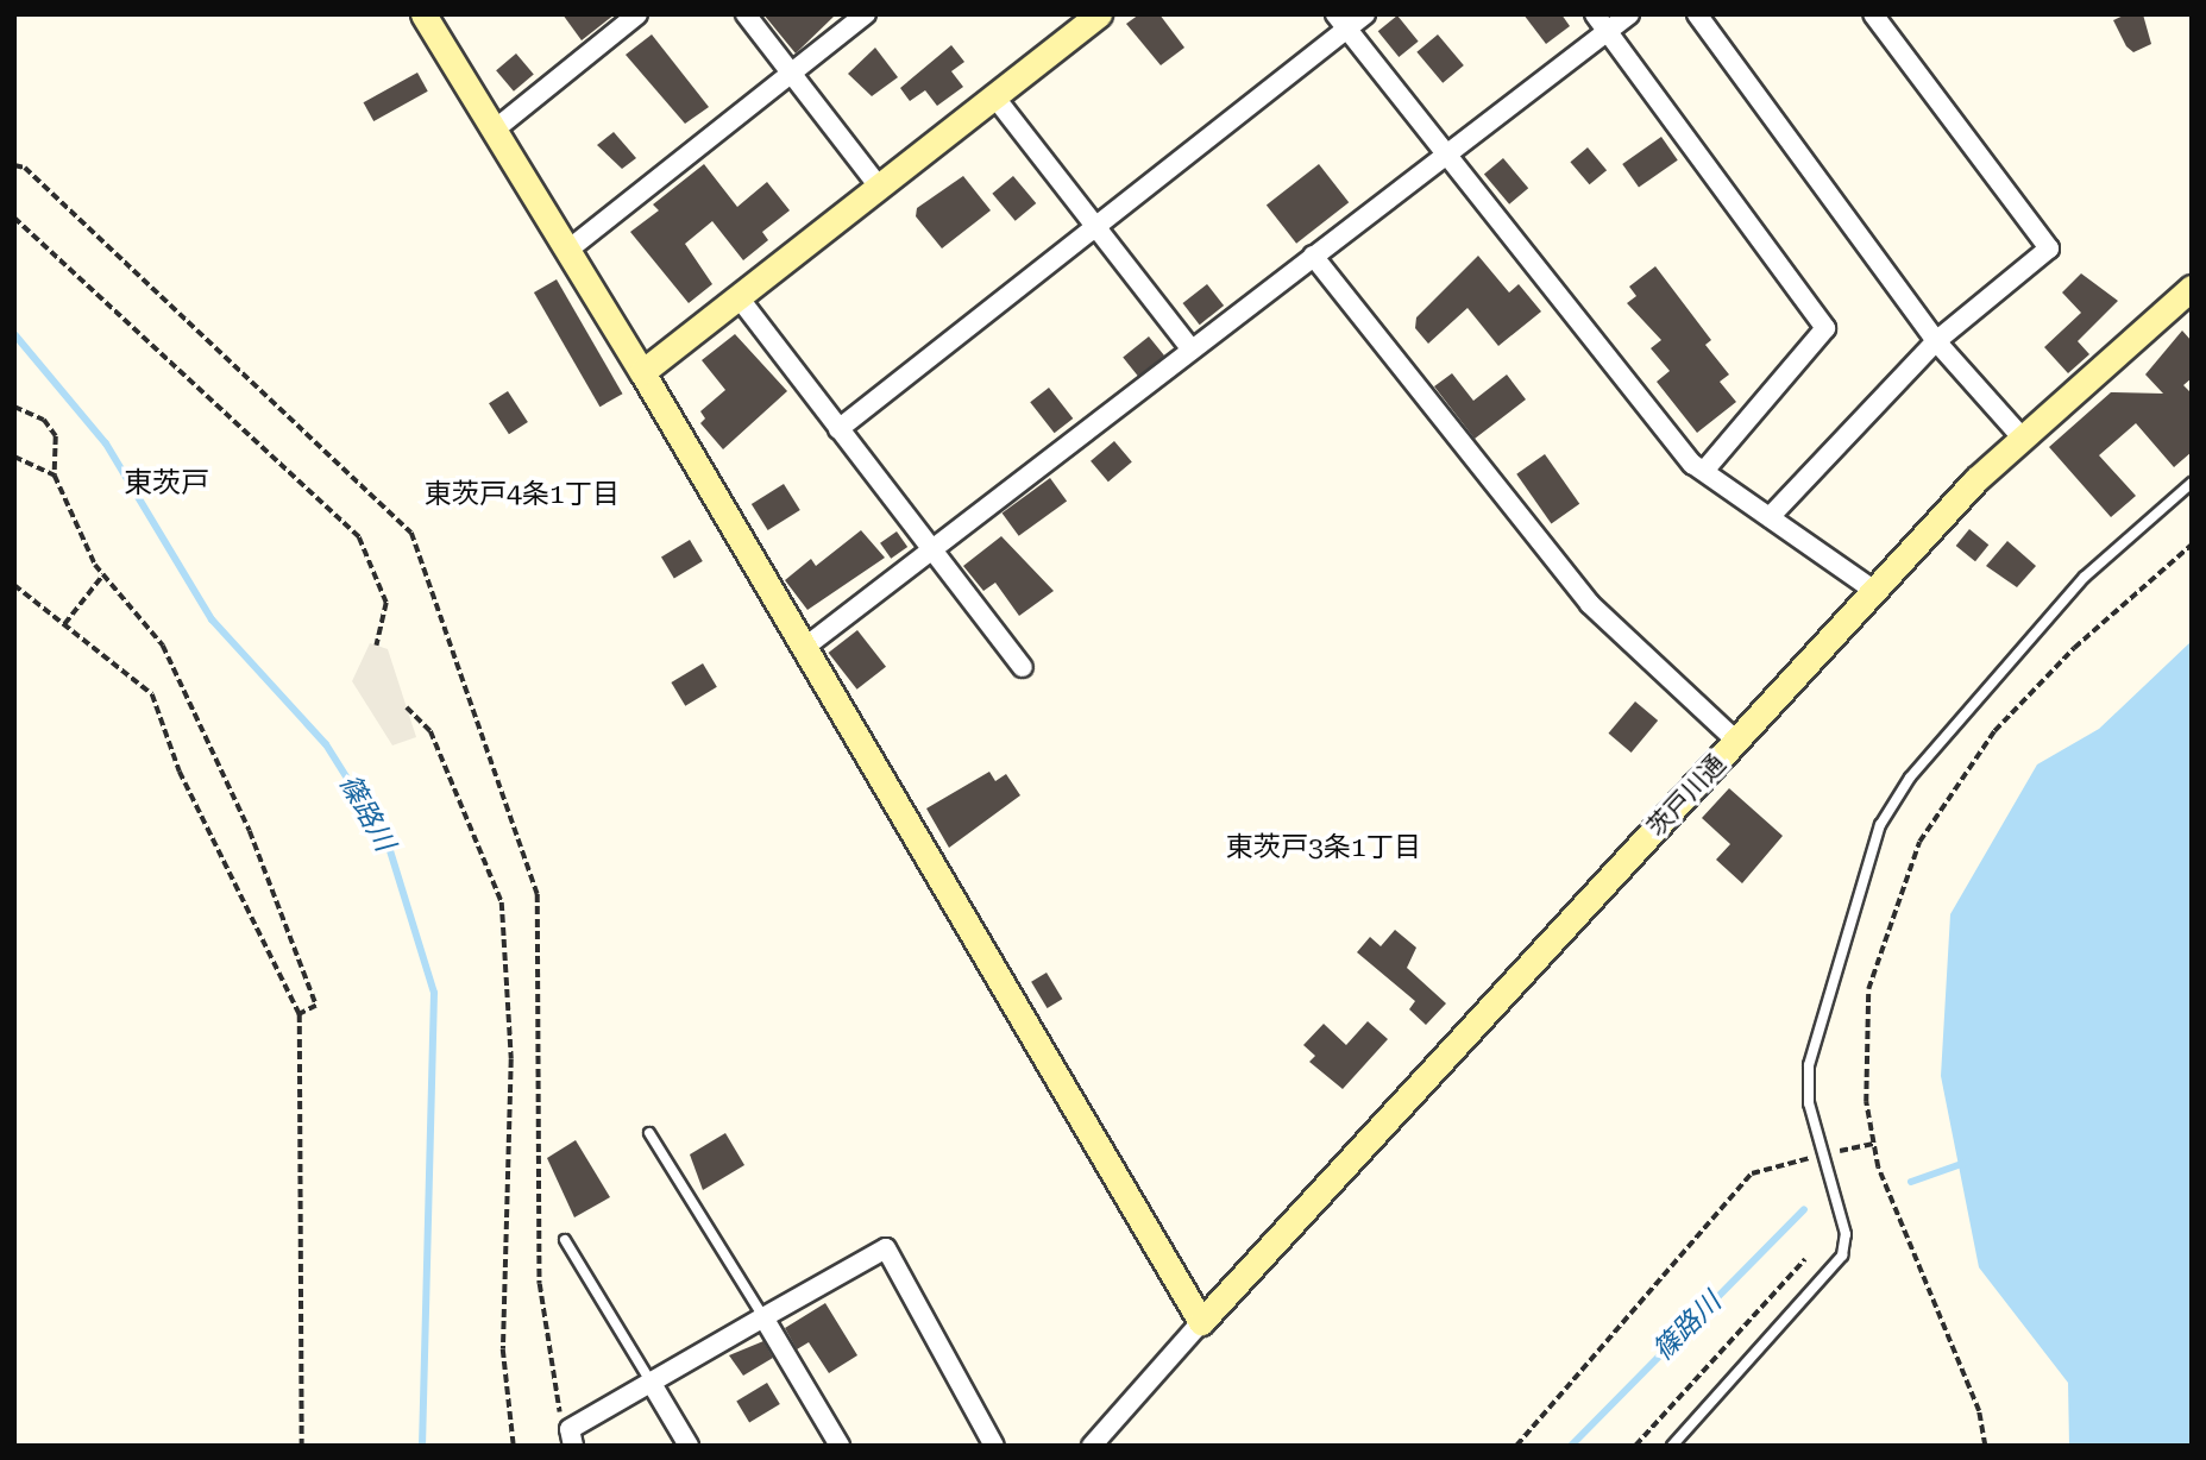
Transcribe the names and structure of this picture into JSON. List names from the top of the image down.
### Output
{
  "streets": {
    "street": ["茨戸川通"]
  },
  "districts": ["東茨戸", "東茨戸4条1丁目", "東茨戸3条1丁目"],
  "water": ["篠路川"]
}
